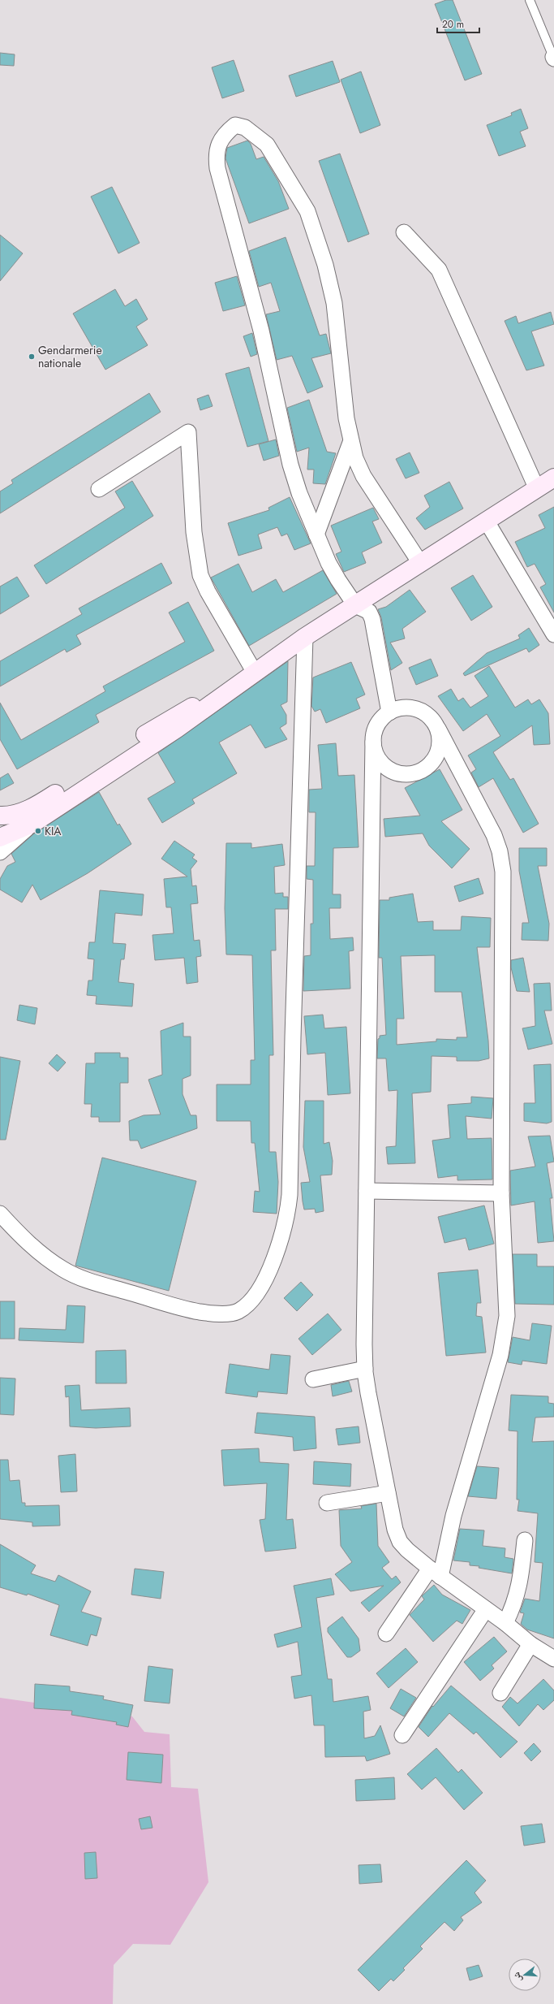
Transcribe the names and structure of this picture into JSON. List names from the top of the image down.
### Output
{
  "places": ["Gendarmerie nationale", "KIA"],
  "scale_bar": "20 m",
  "north": "left"
}
